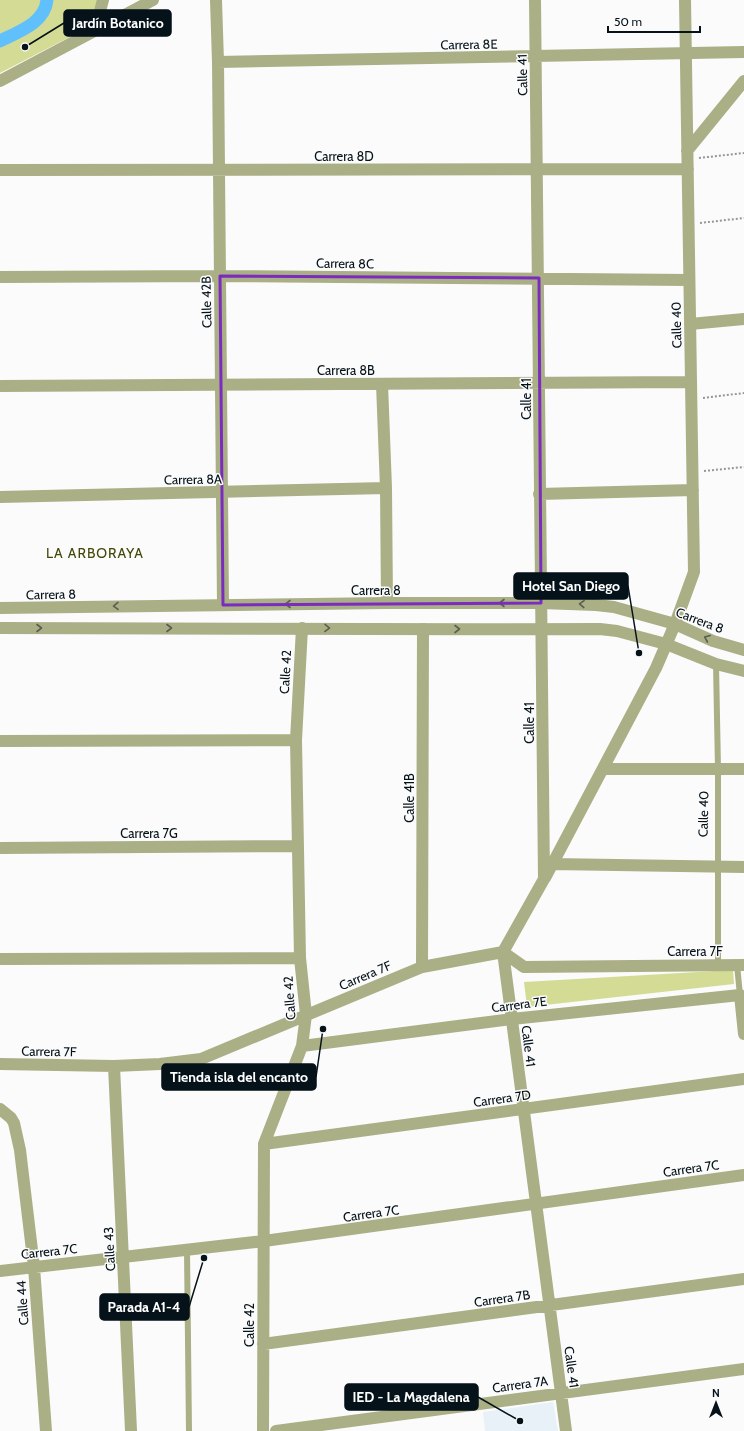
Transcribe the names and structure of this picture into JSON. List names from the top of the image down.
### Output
{
  "streets": {
    "street": [
      "Carrera 8E",
      "Calle 41",
      "Carrera 8D",
      "Carrera 8C",
      "Calle 42B",
      "Calle 40",
      "Carrera 8B",
      "Carrera 8A",
      "Carrera 8",
      "Calle 42",
      "Calle 41B",
      "Carrera 7G",
      "Carrera 7F",
      "Carrera 7E",
      "Carrera 7D",
      "Carrera 7C",
      "Calle 43",
      "Carrera 7B",
      "Calle 44",
      "Carrera 7A"
    ]
  },
  "crossings": [
    ["Carrera 8E", "Calle 41"],
    ["Carrera 8E", "Calle 42B"],
    ["Carrera 8E", "Calle 40"],
    ["Calle 41", "Carrera 8D"],
    ["Calle 41", "Carrera 8C"],
    ["Calle 41", "Calle 40"],
    ["Calle 41", "Carrera 8B"],
    ["Calle 41", "Carrera 8"],
    ["Calle 41", "Carrera 7F"],
    ["Calle 41", "Carrera 7E"],
    ["Calle 41", "Carrera 7D"],
    ["Calle 41", "Carrera 7C"],
    ["Calle 41", "Carrera 7B"],
    ["Calle 41", "Carrera 7A"],
    ["Carrera 8D", "Calle 42B"],
    ["Carrera 8D", "Calle 40"],
    ["Carrera 8C", "Calle 42B"],
    ["Carrera 8C", "Calle 40"],
    ["Calle 42B", "Carrera 8B"],
    ["Calle 42B", "Carrera 8A"],
    ["Calle 42B", "Carrera 8"],
    ["Calle 40", "Carrera 8B"],
    ["Calle 40", "Carrera 8"],
    ["Calle 40", "Carrera 7F"],
    ["Calle 42", "Carrera 7G"],
    ["Calle 42", "Carrera 7F"],
    ["Calle 42", "Carrera 7E"],
    ["Calle 42", "Carrera 7D"],
    ["Calle 42", "Carrera 7C"],
    ["Calle 42", "Carrera 7B"],
    ["Calle 41B", "Carrera 7F"],
    ["Carrera 7F", "Calle 43"],
    ["Carrera 7C", "Calle 43"],
    ["Carrera 7C", "Calle 44"]
  ],
  "districts": ["LA ARBORAYA"],
  "places": [
    "Jardín Botanico",
    "Hotel San Diego",
    "Tienda isla del encanto",
    "Parada A1-4",
    "IED - La Magdalena"
  ],
  "scale_bar": "50 m",
  "north": "top"
}
